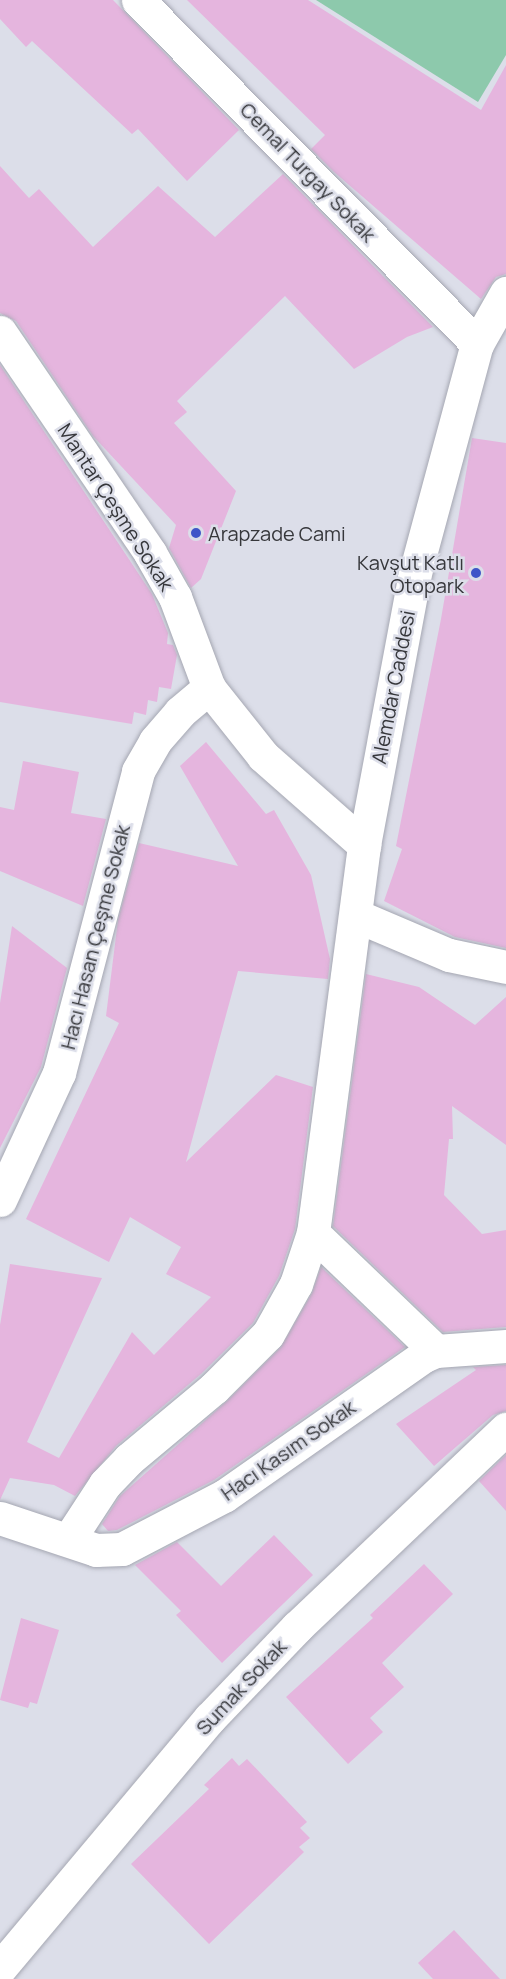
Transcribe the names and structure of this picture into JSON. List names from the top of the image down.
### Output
{
  "streets": {
    "street": [
      "Cemal Turgay Sokak",
      "Mantar Çeşme Sokak",
      "Alemdar Caddesi",
      "Hacı Hasan Çeşme Sokak",
      "Hacı Kasım Sokak",
      "Sumak Sokak"
    ]
  },
  "crossings": [
    ["Cemal Turgay Sokak", "Alemdar Caddesi"],
    ["Mantar Çeşme Sokak", "Alemdar Caddesi"],
    ["Mantar Çeşme Sokak", "Hacı Hasan Çeşme Sokak"],
    ["Alemdar Caddesi", "Hacı Kasım Sokak"]
  ],
  "places": ["Arapzade Cami", "Kavşut Katlı Otopark"]
}
